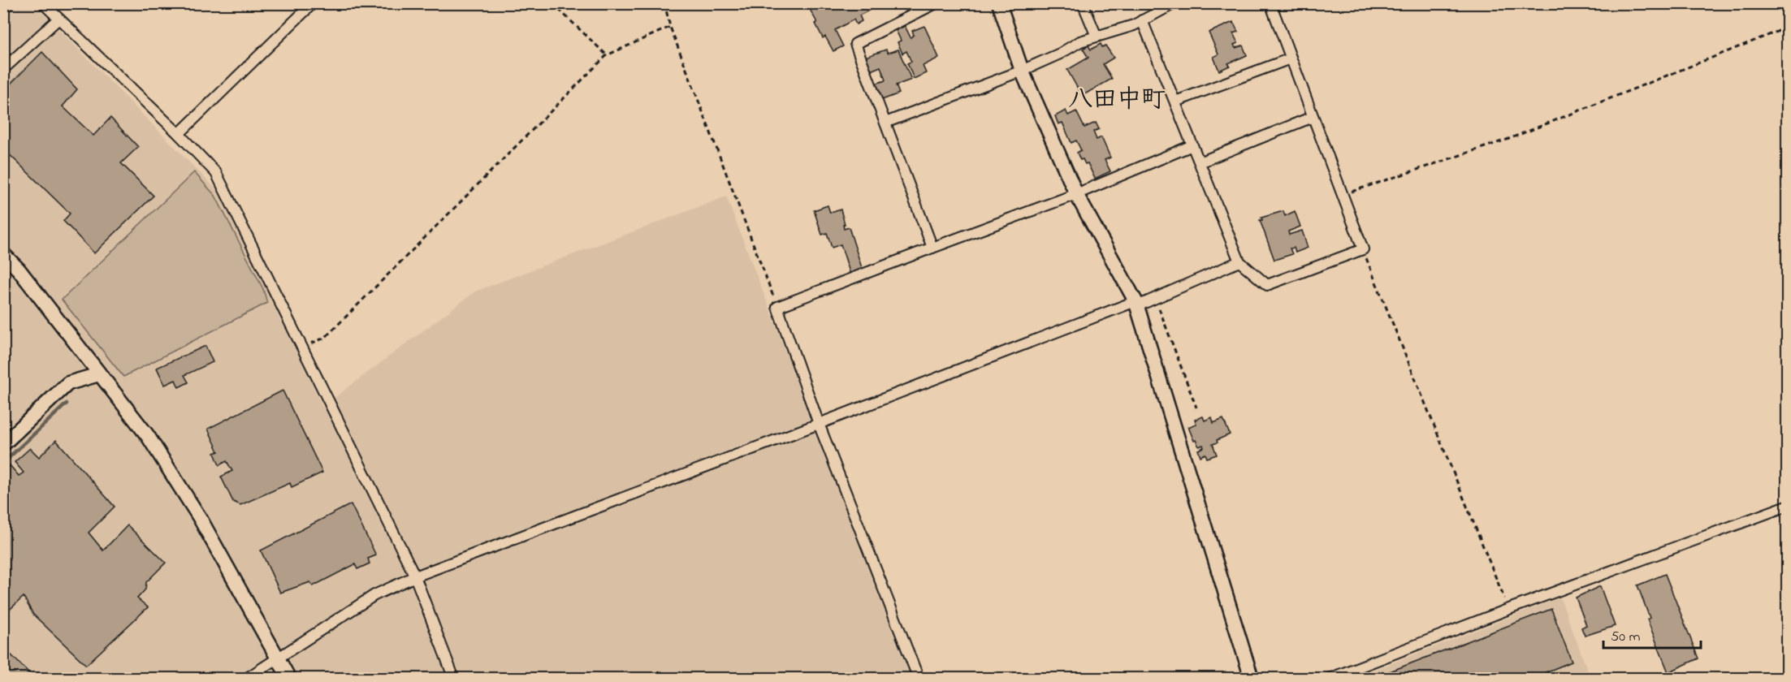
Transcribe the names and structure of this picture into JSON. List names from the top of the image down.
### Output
{
  "districts": ["八田中町"],
  "scale_bar": "50 m"
}
